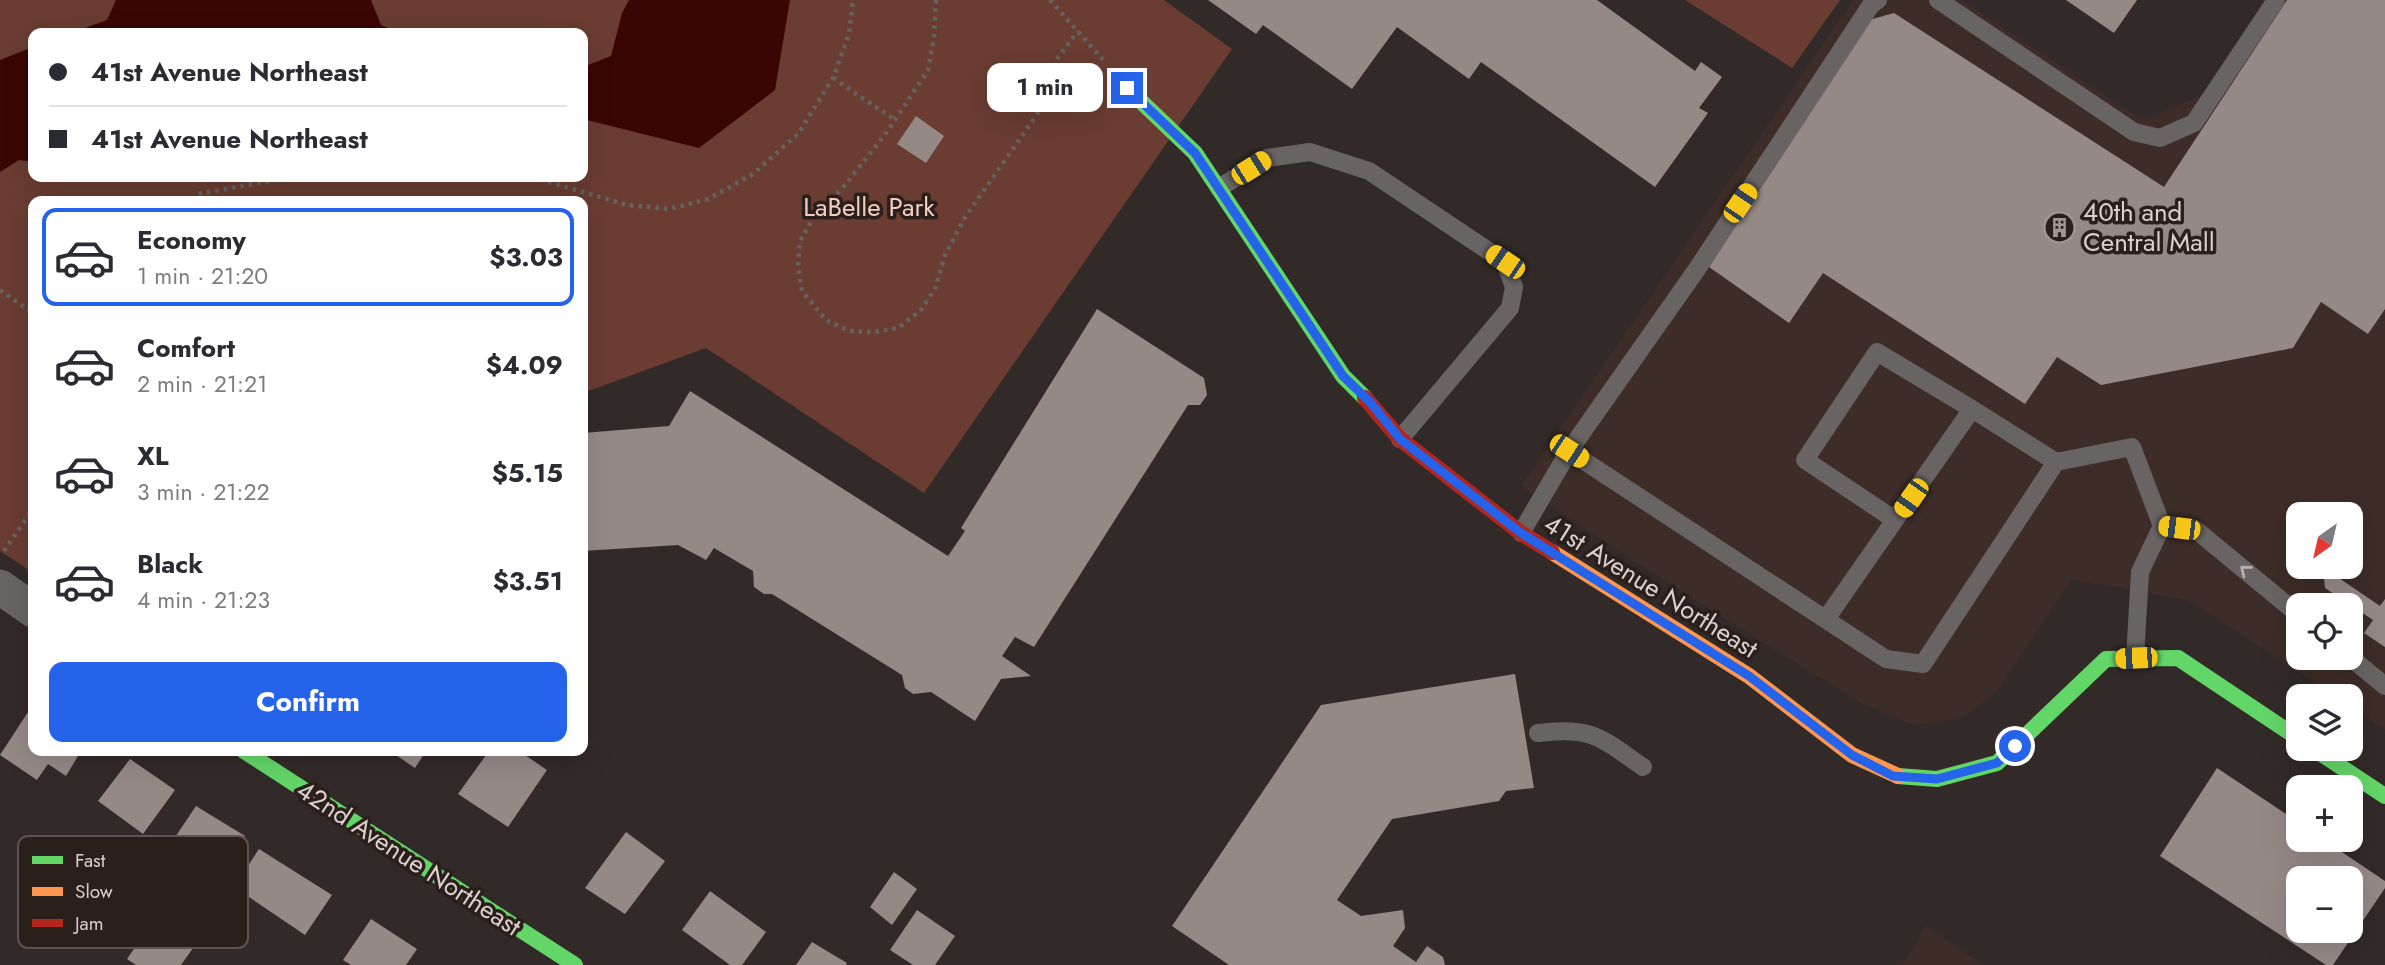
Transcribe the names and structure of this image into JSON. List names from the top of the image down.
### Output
{
  "streets": {
    "street": ["41st Avenue Northeast", "42nd Avenue Northeast"]
  },
  "parks": ["LaBelle Park"],
  "places": {
    "building": ["40th and Central Mall"]
  },
  "legend": ["Fast", "Slow", "Jam"],
  "north": "bottom left",
  "page": {
    "banner": ["41st Avenue Northeast", "41st Avenue Northeast"],
    "bubble": "1 min",
    "list": [
      {
        "name": "Economy",
        "note": "1 min · 21:20",
        "value": "$3.03"
      },
      {
        "name": "Comfort",
        "note": "2 min · 21:21",
        "value": "$4.09"
      },
      {
        "name": "XL",
        "note": "3 min · 21:22",
        "value": "$5.15"
      },
      {
        "name": "Black",
        "note": "4 min · 21:23",
        "value": "$3.51"
      }
    ],
    "map_buttons": ["+", "−"],
    "buttons": "Confirm"
  }
}
